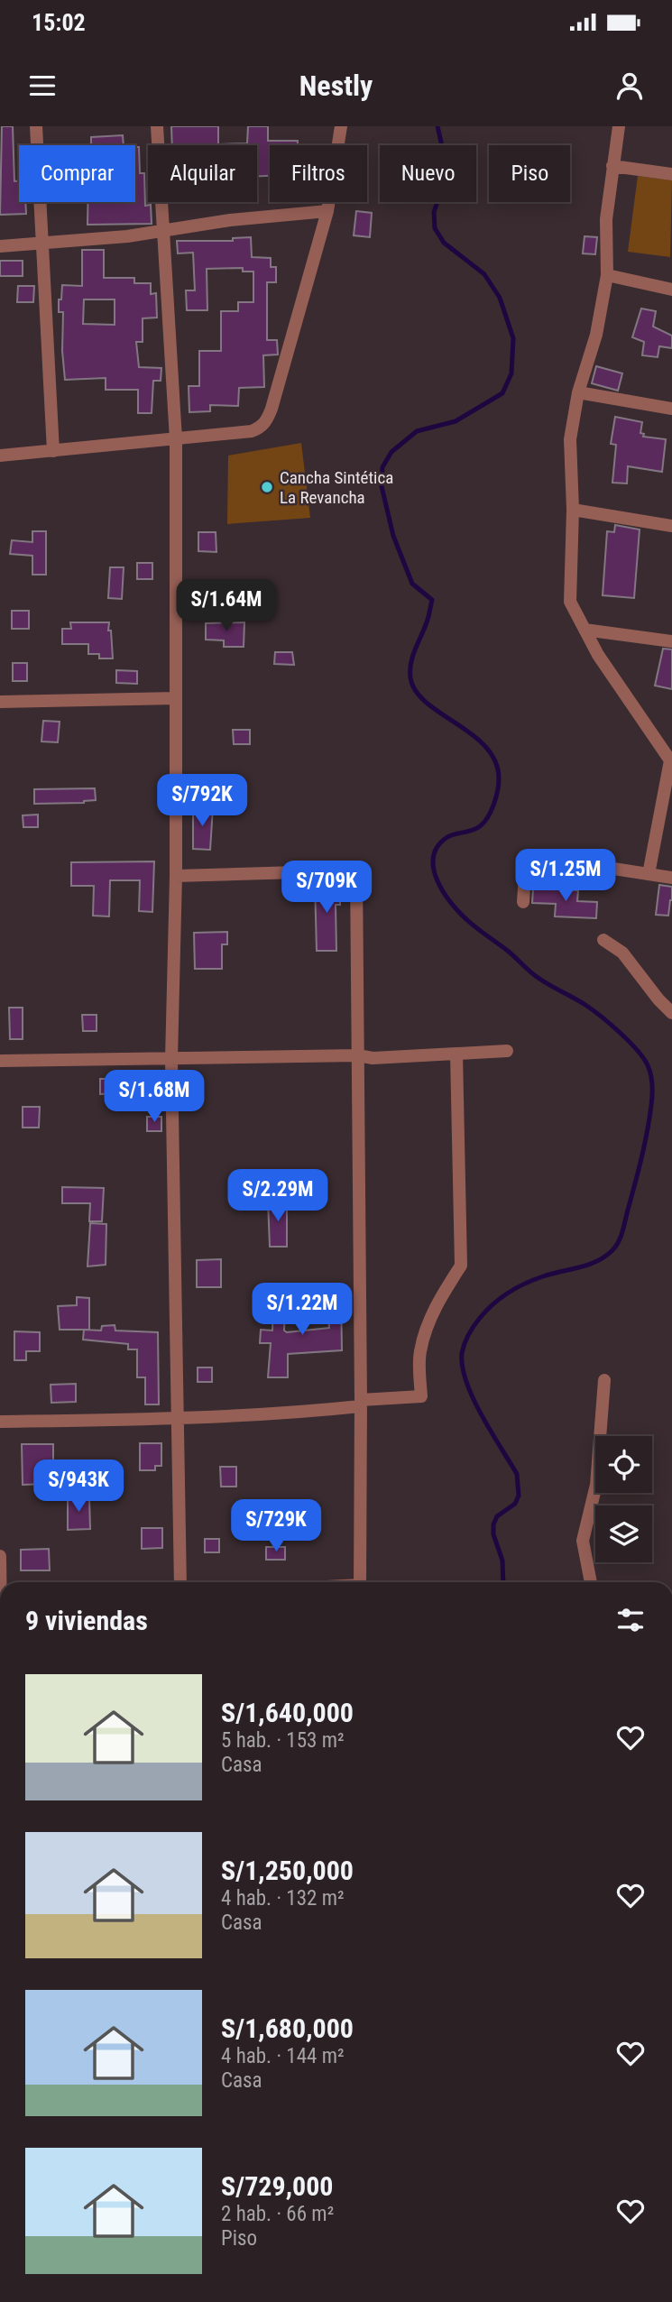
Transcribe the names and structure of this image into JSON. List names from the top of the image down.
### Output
{
  "places": ["Cancha Sintética La Revancha"],
  "page": {
    "status": "15:02",
    "header": "Nestly",
    "chip": [
      "Comprar",
      "Alquilar",
      "Filtros",
      "Nuevo",
      "Piso"
    ],
    "price": [
      "S/1.64M",
      "S/792K",
      "S/1.25M",
      "S/709K",
      "S/1.68M",
      "S/2.29M",
      "S/1.22M",
      "S/943K",
      "S/729K"
    ],
    "heading": "9 viviendas",
    "list": [
      {
        "name": "S/1,640,000",
        "note": "5 hab. · 153 m² · Casa"
      },
      {
        "name": "S/1,250,000",
        "note": "4 hab. · 132 m² · Casa"
      },
      {
        "name": "S/1,680,000",
        "note": "4 hab. · 144 m² · Casa"
      },
      {
        "name": "S/729,000",
        "note": "2 hab. · 66 m² · Piso"
      }
    ]
  }
}
